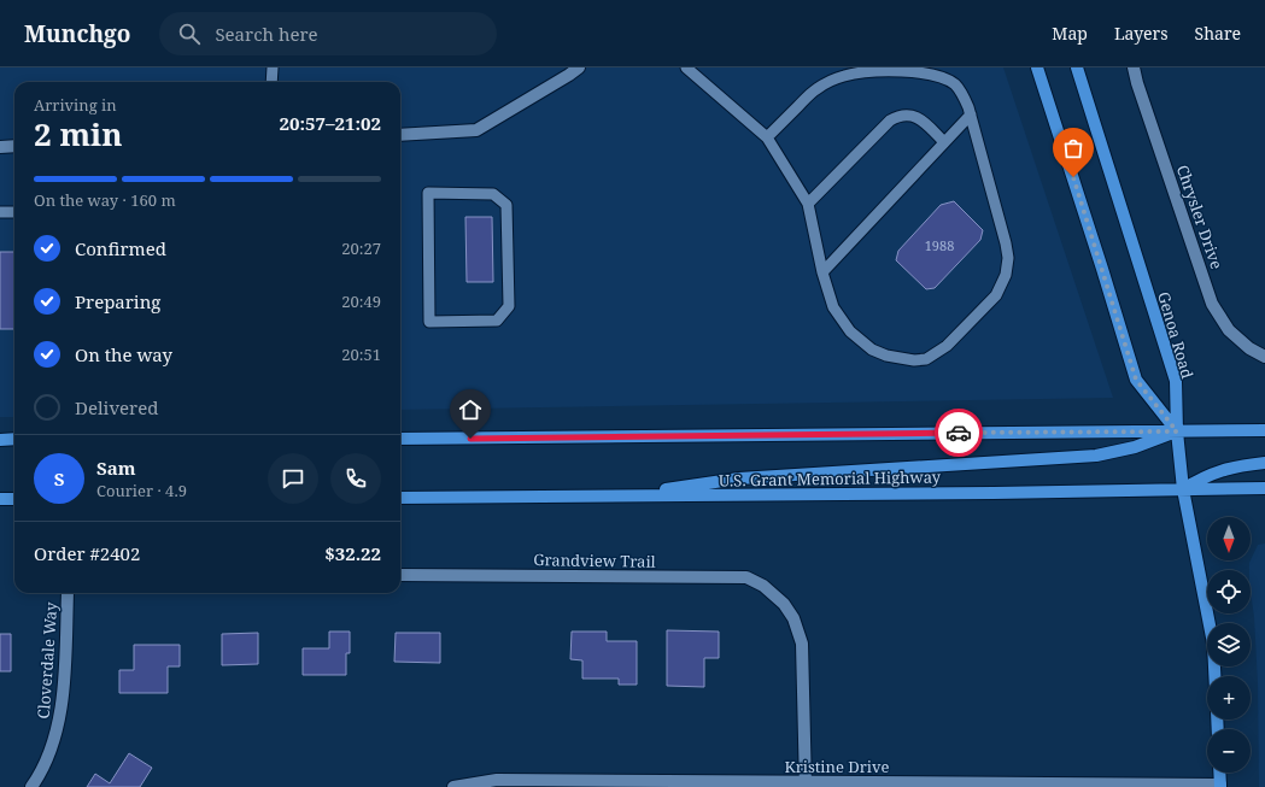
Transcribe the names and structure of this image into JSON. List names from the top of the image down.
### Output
{
  "streets": {
    "main road": ["Genoa Road", "U.S. Grant Memorial Highway"],
    "street": [
      "Chrysler Drive",
      "Grandview Trail",
      "Cloverdale Way",
      "Kristine Drive"
    ]
  },
  "crossings": [
    ["Genoa Road", "U.S. Grant Memorial Highway"],
    ["Grandview Trail", "Kristine Drive"]
  ],
  "house_numbers": ["1988"],
  "north": "bottom",
  "page": {
    "header": "Munchgo",
    "search": "Search here",
    "nav": ["Map", "Layers", "Share"],
    "heading": ["2 min", "Arriving in", "20:57–21:02"],
    "panel": [
      "Sam",
      "Courier · 4.9",
      "Order #2402",
      "$32.22"
    ],
    "bar": "On the way · 160 m",
    "list": [
      ["Confirmed", "20:27"],
      ["Preparing", "20:49"],
      ["On the way", "20:51"],
      "Delivered"
    ],
    "round": "S",
    "map_buttons": ["+", "−"]
  }
}
